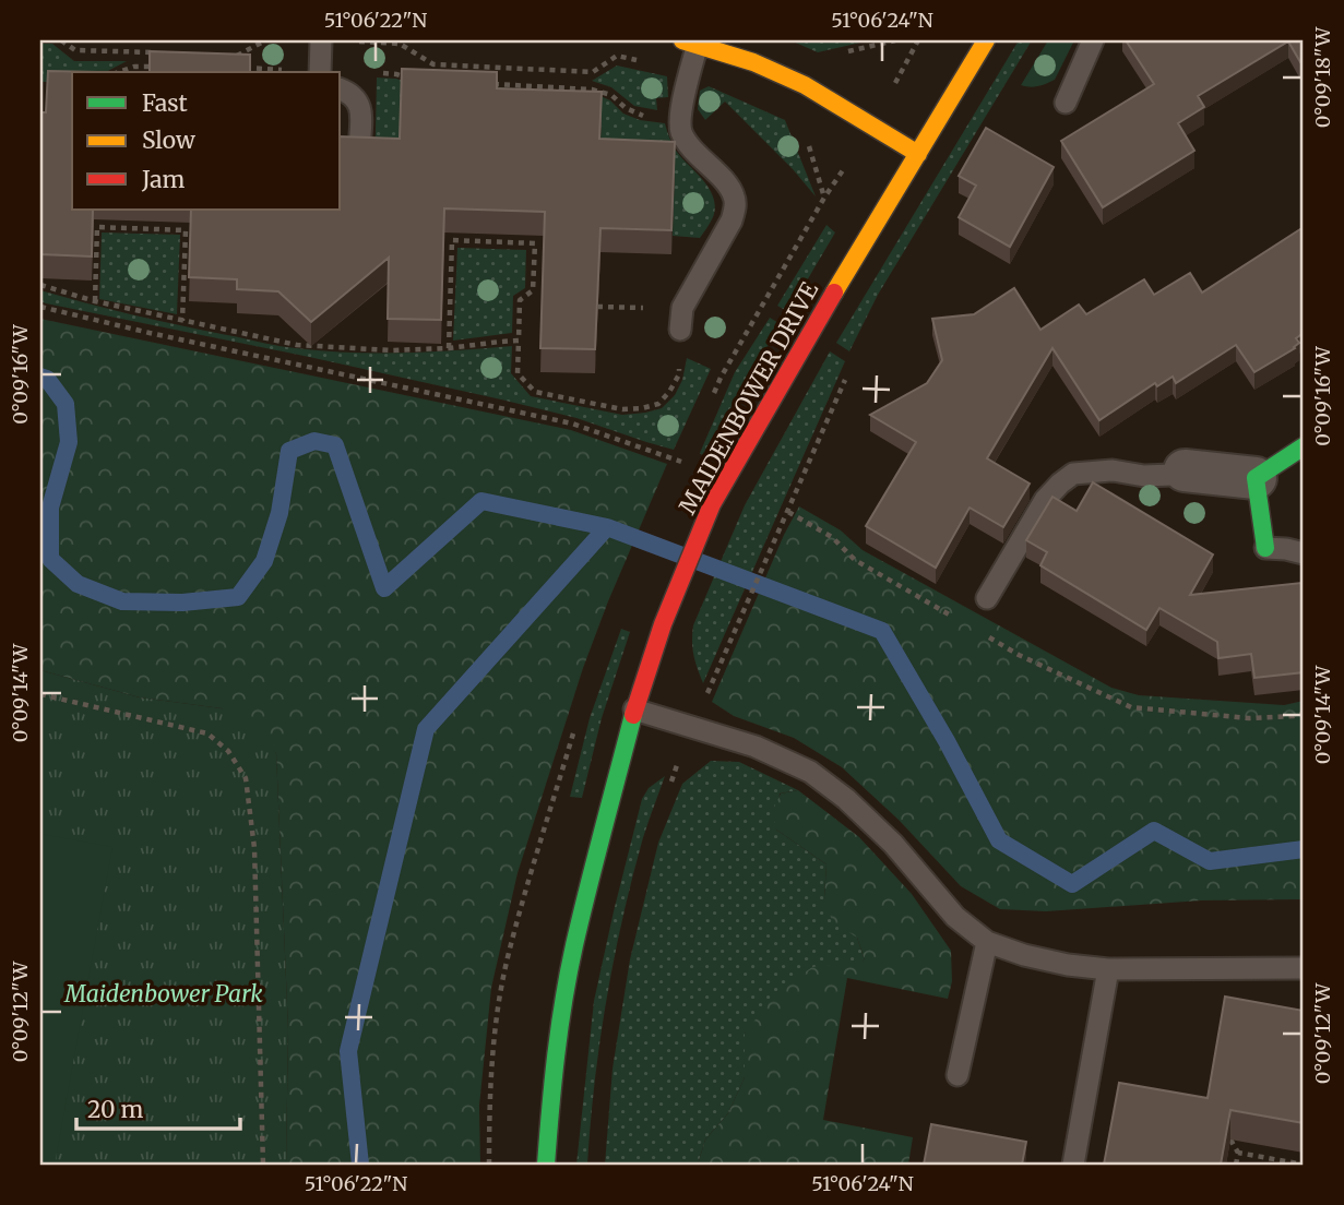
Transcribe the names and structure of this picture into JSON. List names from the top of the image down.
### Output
{
  "streets": {
    "street": ["MAIDENBOWER DRIVE"]
  },
  "parks": ["Maidenbower Park"],
  "legend": ["Fast", "Slow", "Jam"],
  "scale_bar": "20 m",
  "coordinates": [
    "51°06'22\"N",
    "51°06'24\"N",
    "0°09'18\"W",
    "0°09'16\"W",
    "0°09'14\"W",
    "0°09'12\"W"
  ]
}
